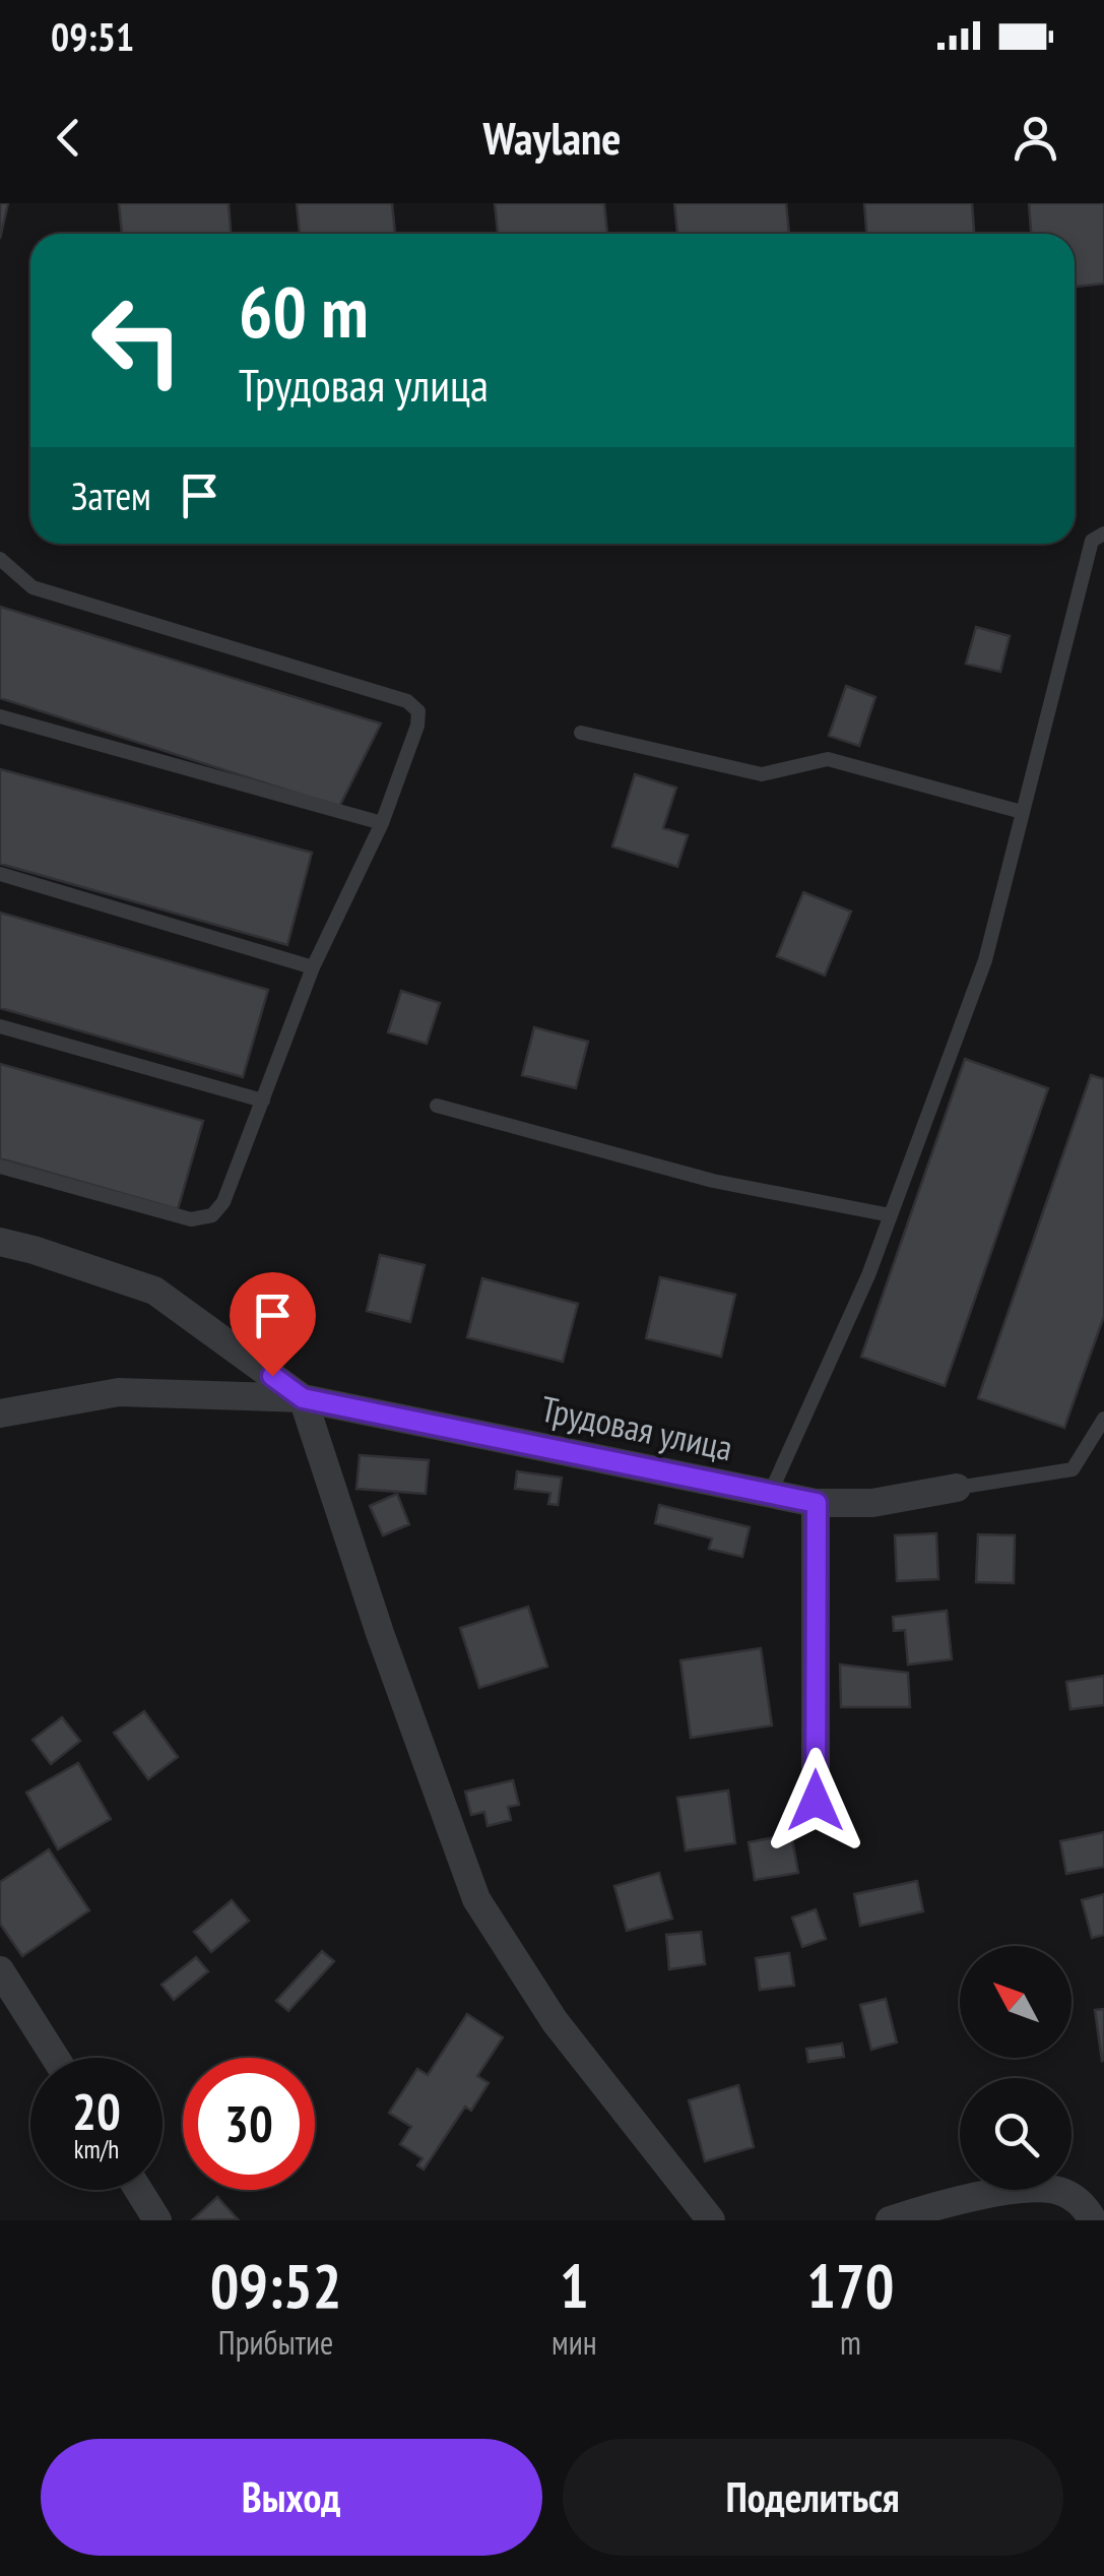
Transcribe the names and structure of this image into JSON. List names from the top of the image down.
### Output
{
  "streets": {
    "street": ["Трудовая улица"]
  },
  "north": "top left",
  "page": {
    "status": "09:51",
    "header": "Waylane",
    "turn": ["60 m", "Трудовая улица"],
    "then": "Затем",
    "speed": "20 km/h",
    "limit": "30",
    "eta": [
      "09:52",
      "Прибытие",
      "1",
      "мин",
      "170",
      "m"
    ],
    "buttons": ["Выход", "Поделиться"]
  }
}
